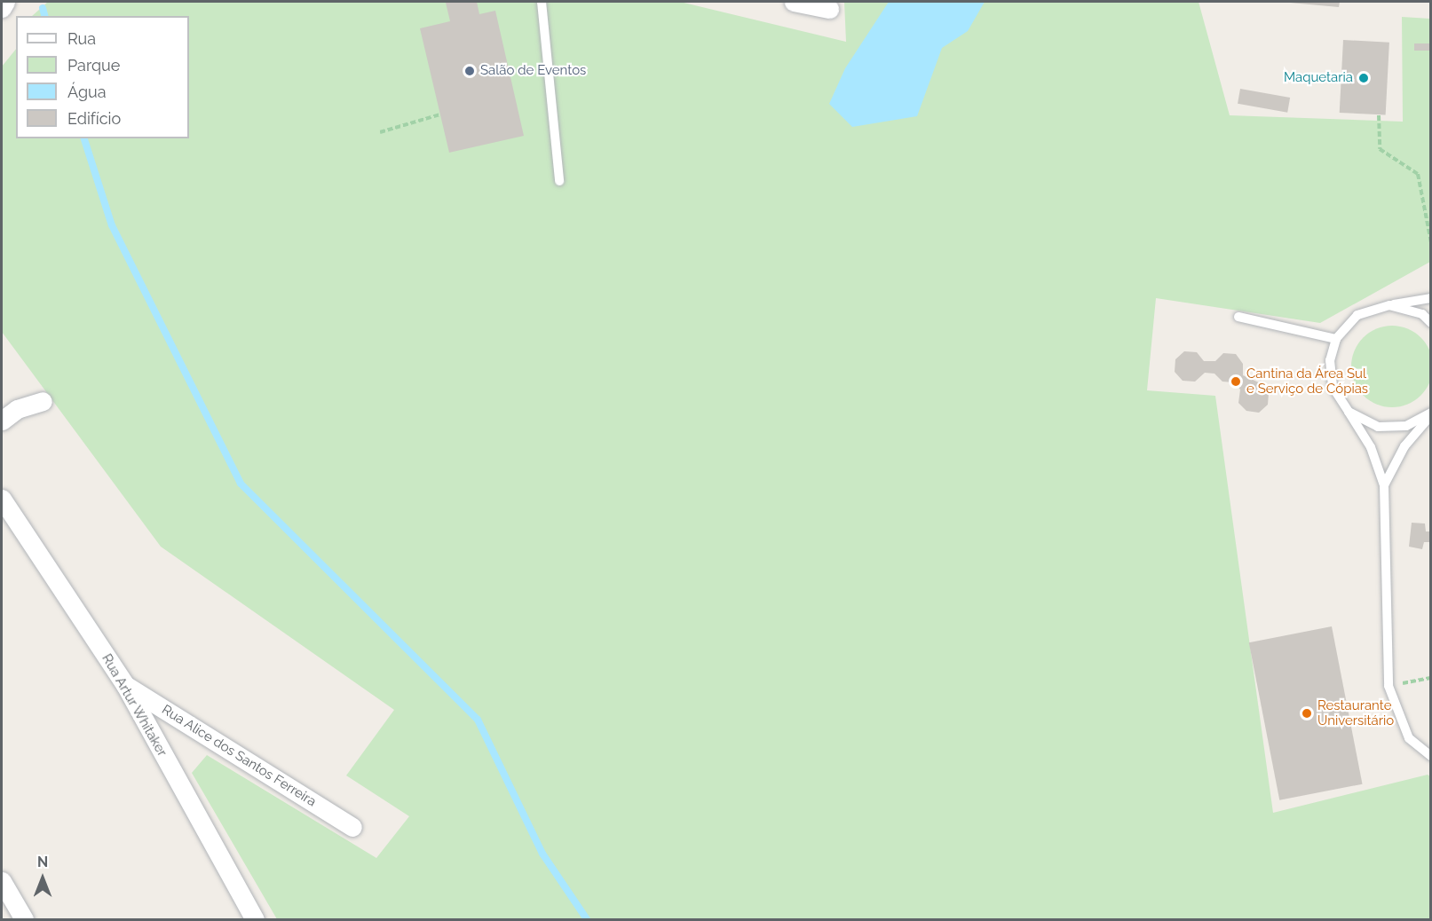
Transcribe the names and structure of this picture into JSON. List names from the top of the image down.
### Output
{
  "streets": {
    "street": ["Rua Artur Whitaker", "Rua Alice dos Santos Ferreira"]
  },
  "crossings": [
    ["Rua Artur Whitaker", "Rua Alice dos Santos Ferreira"]
  ],
  "places": [
    "Salão de Eventos",
    "Maquetaria",
    "Cantina da Área Sul e Serviço de Cópias",
    "Restaurante Universitário"
  ],
  "legend": [
    "Rua",
    "Parque",
    "Água",
    "Edifício"
  ],
  "north": "top"
}
